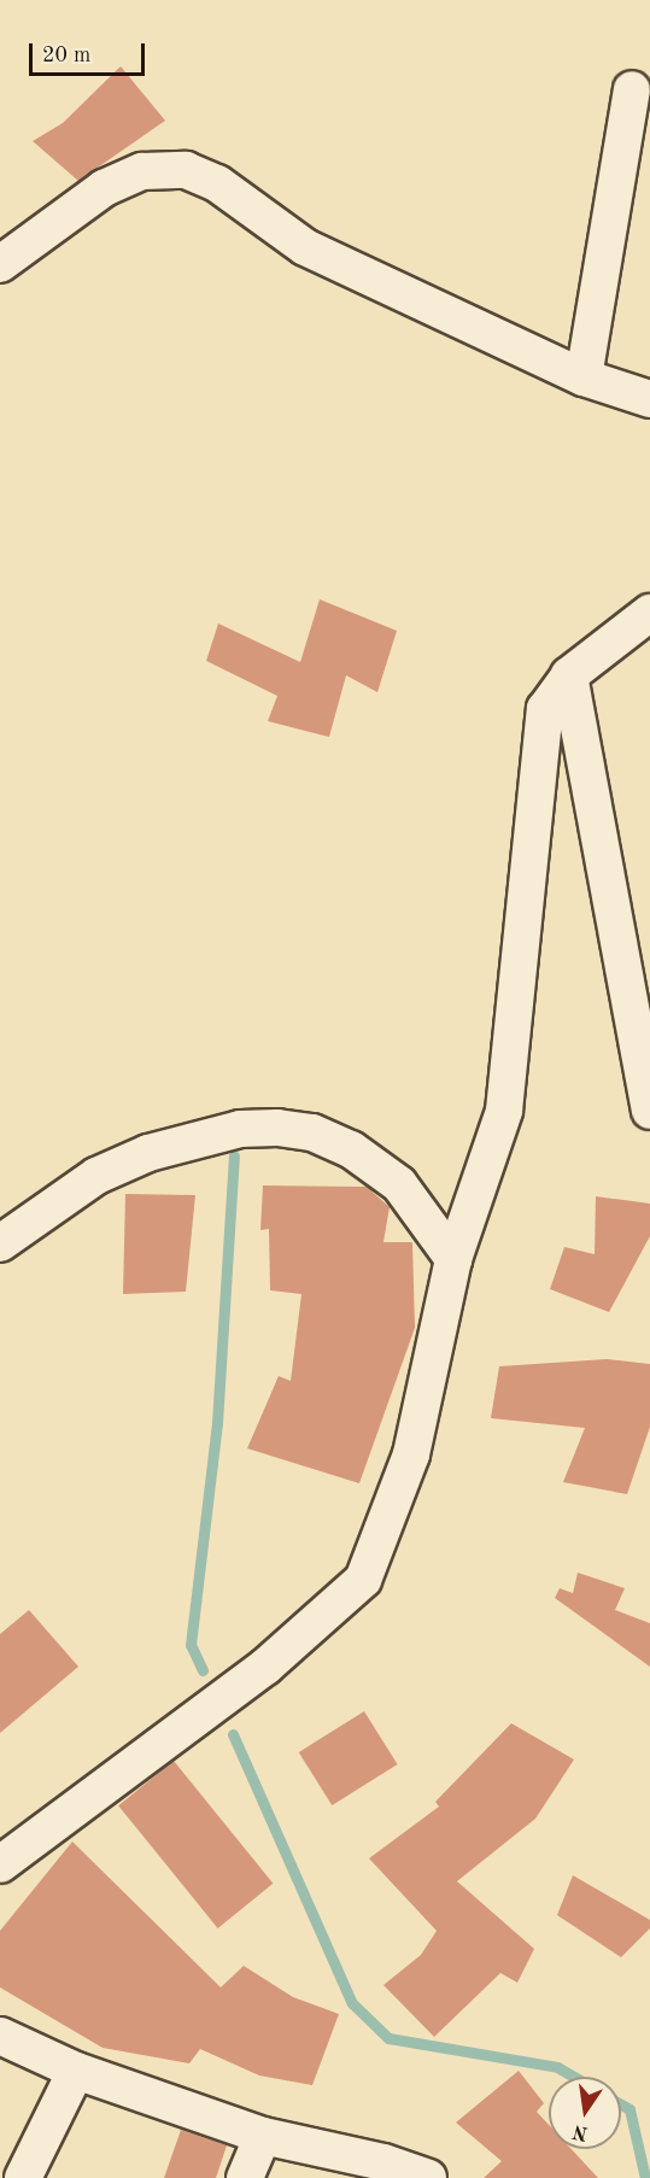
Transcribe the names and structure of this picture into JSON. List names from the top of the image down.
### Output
{
  "scale_bar": "20 m",
  "north": "bottom"
}
